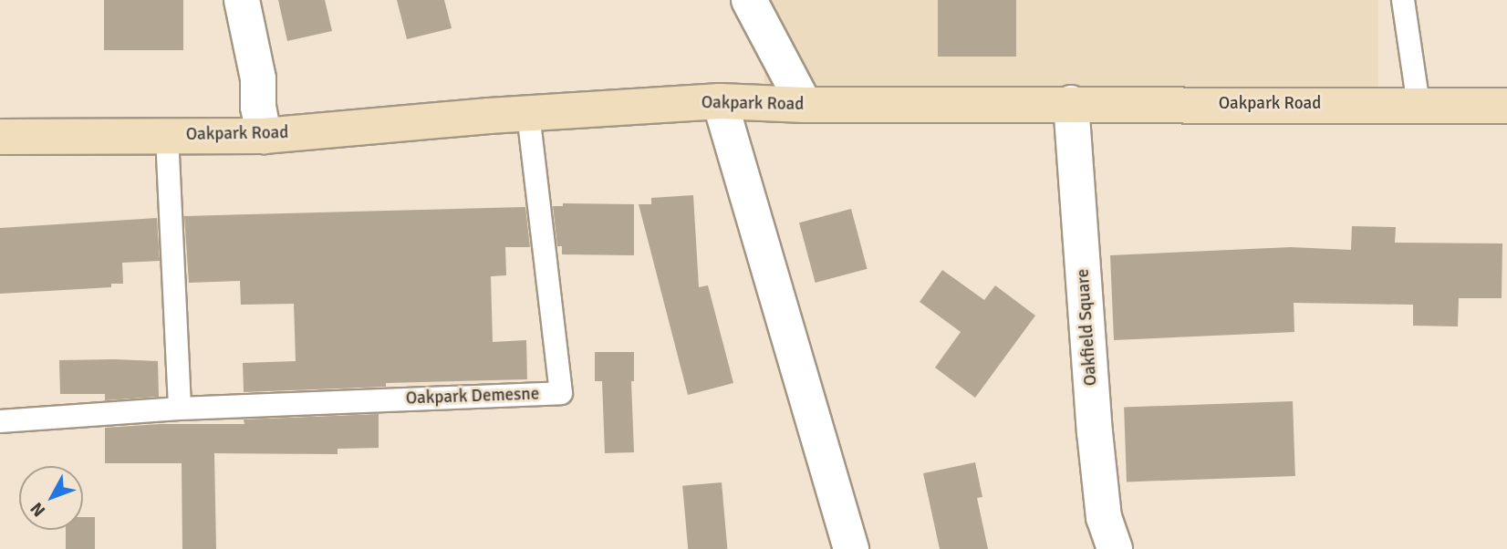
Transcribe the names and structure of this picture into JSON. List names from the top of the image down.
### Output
{
  "streets": {
    "main road": ["Oakpark Road"],
    "street": ["Oakfield Square"],
    "lane": ["Oakpark Demesne"]
  },
  "crossings": [
    ["Oakpark Road", "Oakfield Square"],
    ["Oakpark Road", "Oakpark Demesne"]
  ],
  "north": "bottom left"
}
